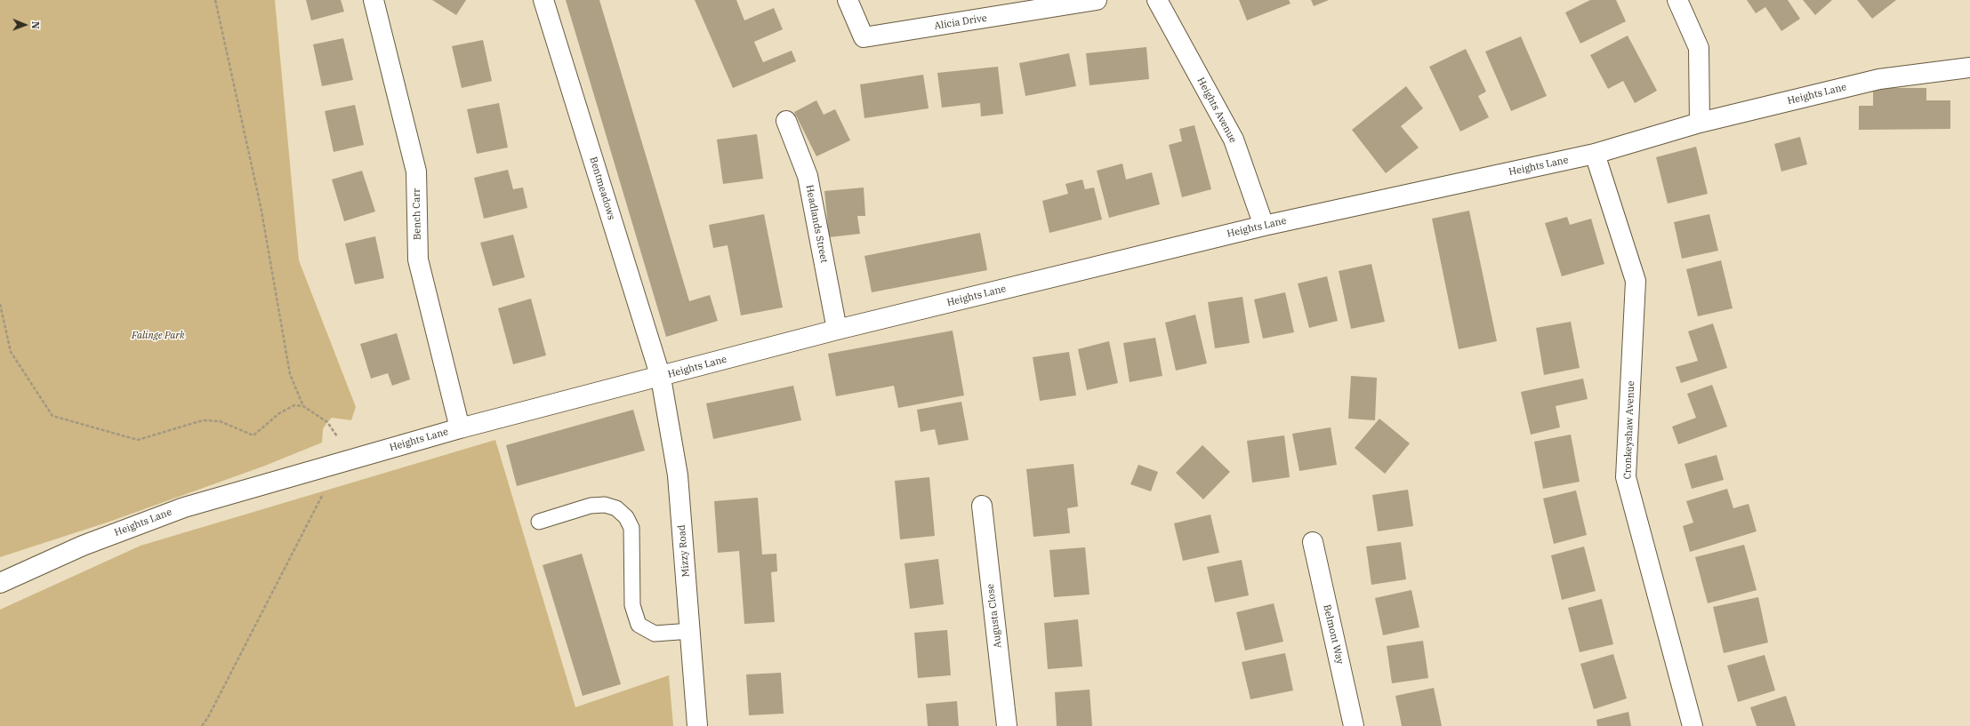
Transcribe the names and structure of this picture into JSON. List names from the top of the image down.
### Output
{
  "streets": {
    "street": [
      "Alicia Drive",
      "Heights Lane",
      "Heights Avenue",
      "Bentmeadows",
      "Bench Carr",
      "Headlands Street",
      "Cronkeyshaw Avenue",
      "Mizzy Road",
      "Augusta Close",
      "Belmont Way"
    ]
  },
  "crossings": [
    ["Heights Lane", "Heights Avenue"],
    ["Heights Lane", "Bentmeadows"],
    ["Heights Lane", "Bench Carr"],
    ["Heights Lane", "Headlands Street"],
    ["Heights Lane", "Cronkeyshaw Avenue"],
    ["Heights Lane", "Mizzy Road"],
    ["Bentmeadows", "Mizzy Road"]
  ],
  "parks": ["Falinge Park"],
  "north": "right"
}
